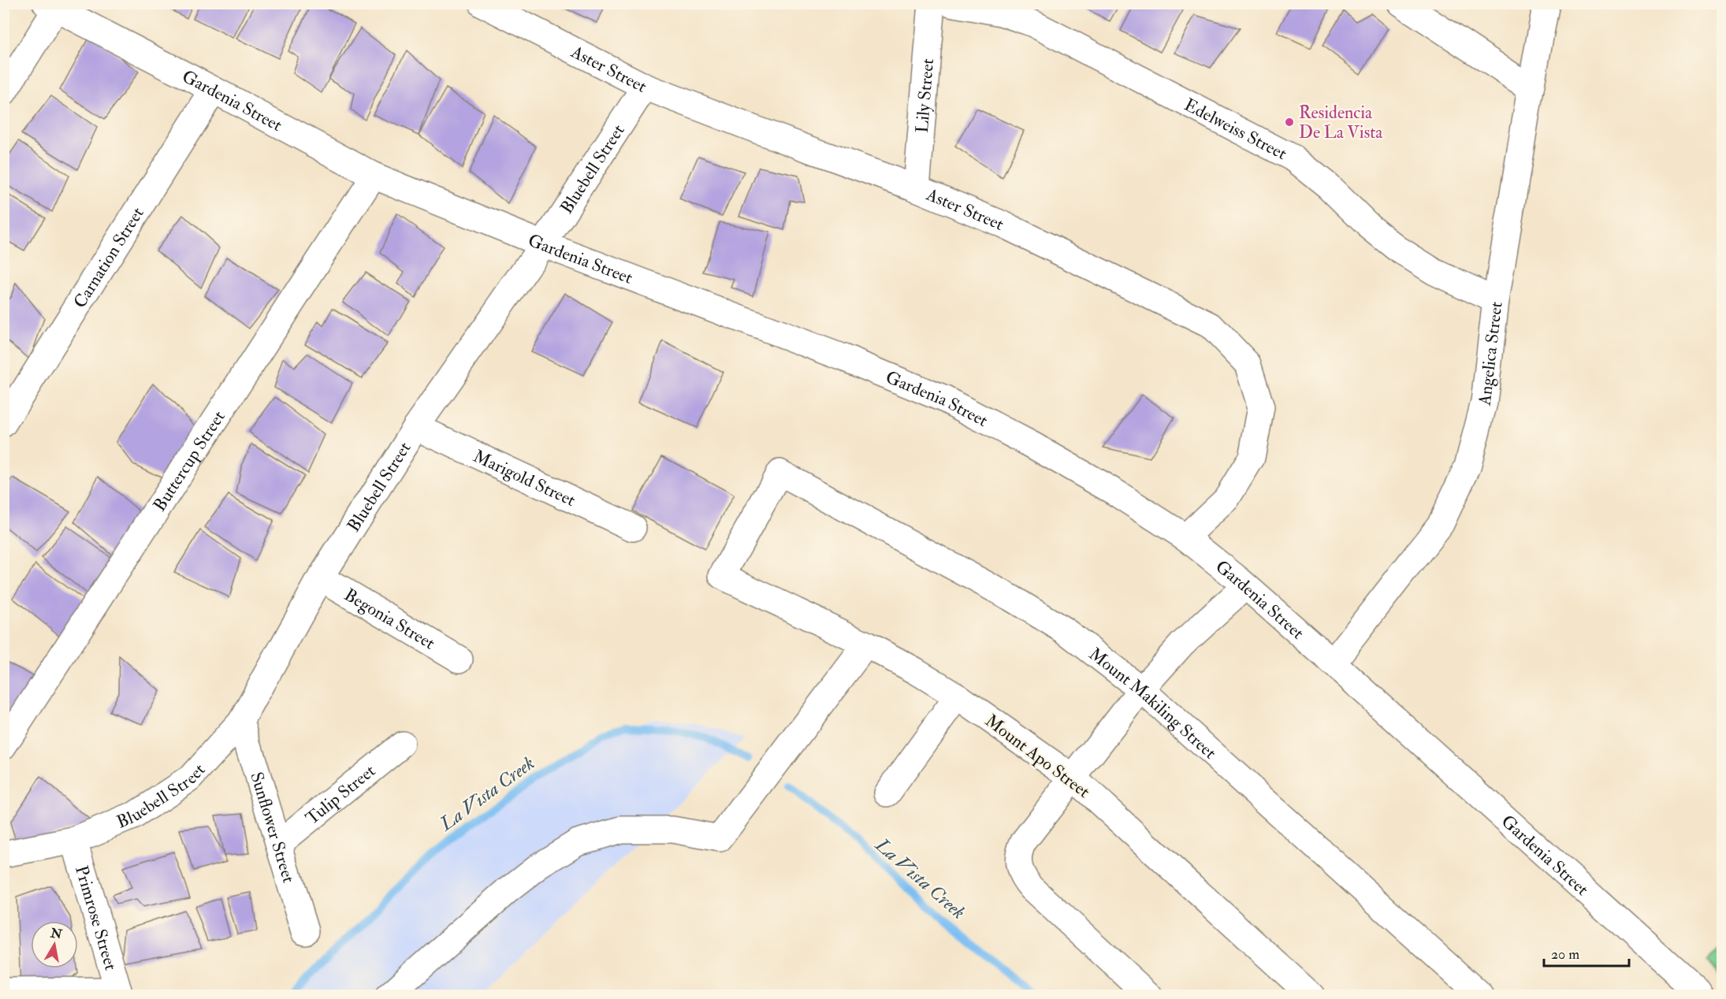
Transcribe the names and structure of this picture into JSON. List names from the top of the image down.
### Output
{
  "streets": {
    "street": [
      "Aster Street",
      "Lily Street",
      "Gardenia Street",
      "Edelweiss Street",
      "Bluebell Street",
      "Carnation Street",
      "Angelica Street",
      "Buttercup Street",
      "Marigold Street",
      "Begonia Street",
      "Mount Makiling Street",
      "Mount Apo Street",
      "Tulip Street",
      "Sunflower Street",
      "Primrose Street"
    ]
  },
  "crossings": [
    ["Aster Street", "Lily Street"],
    ["Aster Street", "Gardenia Street"],
    ["Aster Street", "Bluebell Street"],
    ["Gardenia Street", "Bluebell Street"],
    ["Gardenia Street", "Carnation Street"],
    ["Gardenia Street", "Angelica Street"],
    ["Gardenia Street", "Buttercup Street"],
    ["Edelweiss Street", "Angelica Street"],
    ["Bluebell Street", "Marigold Street"],
    ["Bluebell Street", "Begonia Street"],
    ["Bluebell Street", "Sunflower Street"],
    ["Bluebell Street", "Primrose Street"],
    ["Mount Makiling Street", "Mount Apo Street"],
    ["Tulip Street", "Sunflower Street"]
  ],
  "water": ["La Vista Creek"],
  "places": ["Residencia De La Vista"],
  "scale_bar": "20 m",
  "north": "top"
}
